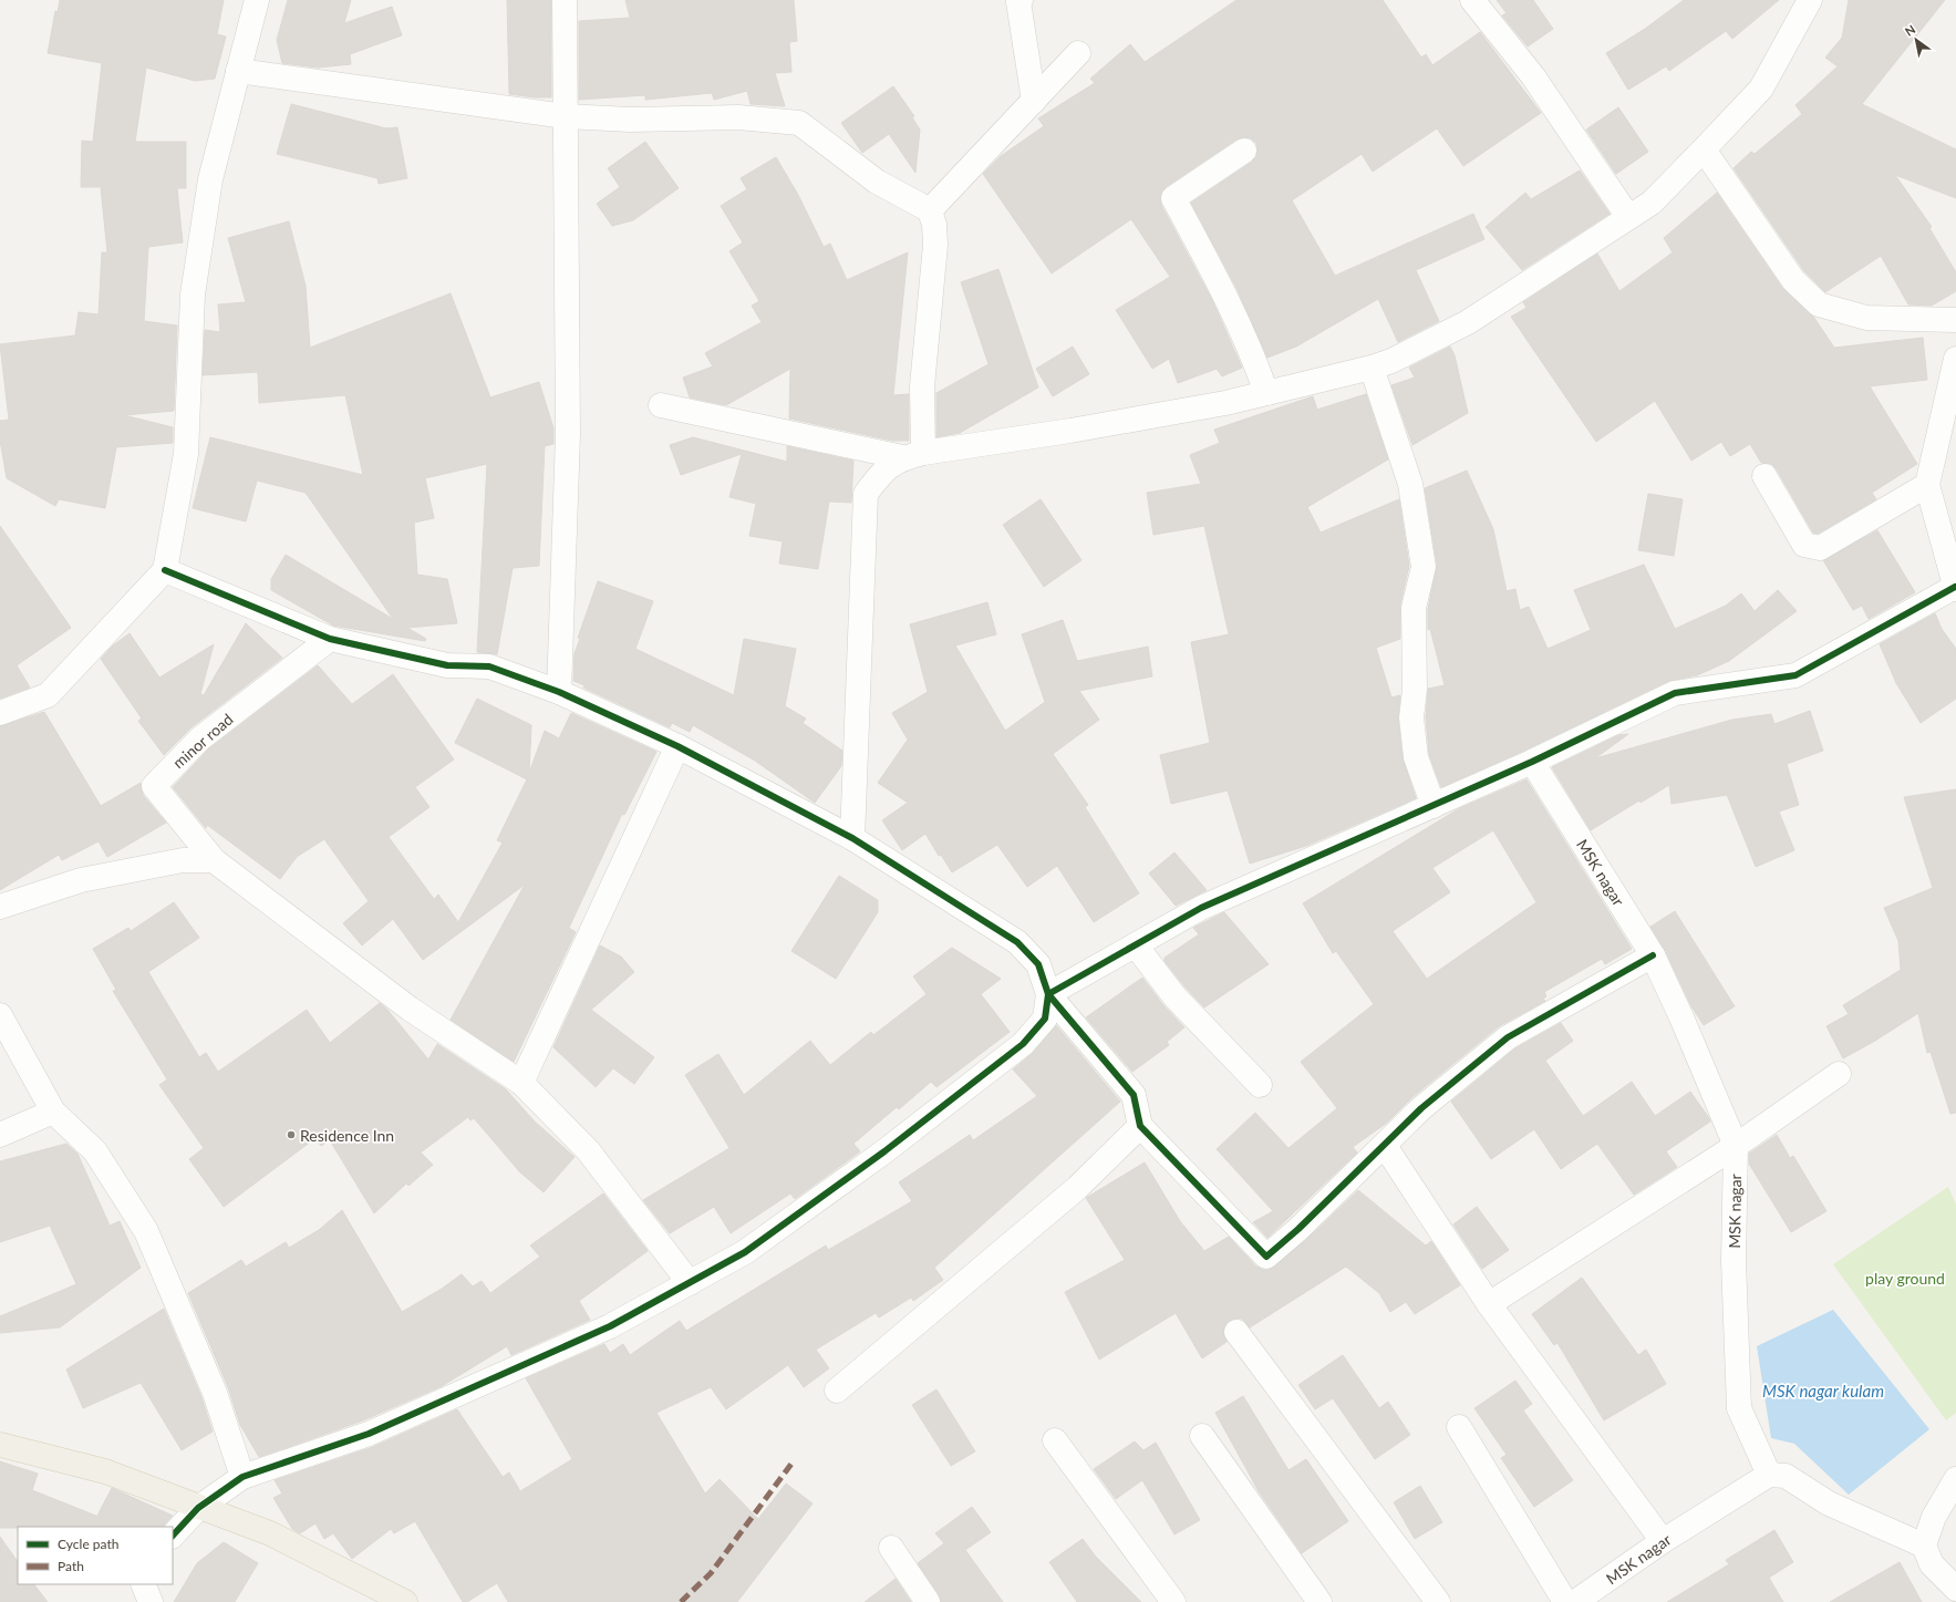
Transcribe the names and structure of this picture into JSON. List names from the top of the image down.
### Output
{
  "streets": {
    "street": ["minor road", "MSK nagar"]
  },
  "water": ["MSK nagar kulam"],
  "parks": ["play ground"],
  "places": ["Residence Inn"],
  "legend": ["Cycle path", "Path"],
  "north": "top left"
}
